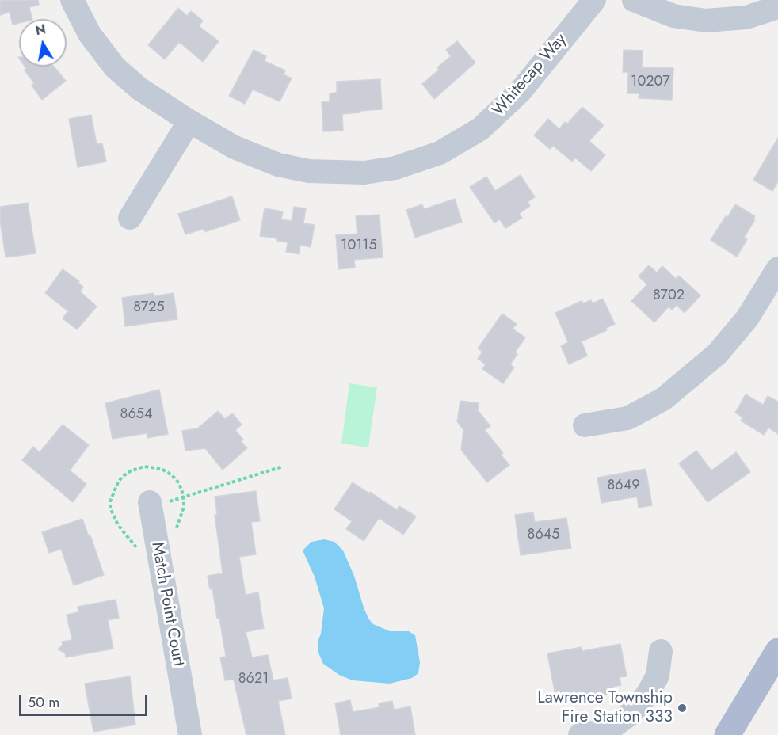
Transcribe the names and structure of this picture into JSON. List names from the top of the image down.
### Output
{
  "streets": {
    "street": ["Whitecap Way", "Match Point Court"]
  },
  "places": ["Lawrence Township Fire Station 333"],
  "house_numbers": [
    "10207",
    "10115",
    "8702",
    "8725",
    "8654",
    "8649",
    "8645",
    "8621"
  ],
  "scale_bar": "50 m",
  "north": "top"
}
